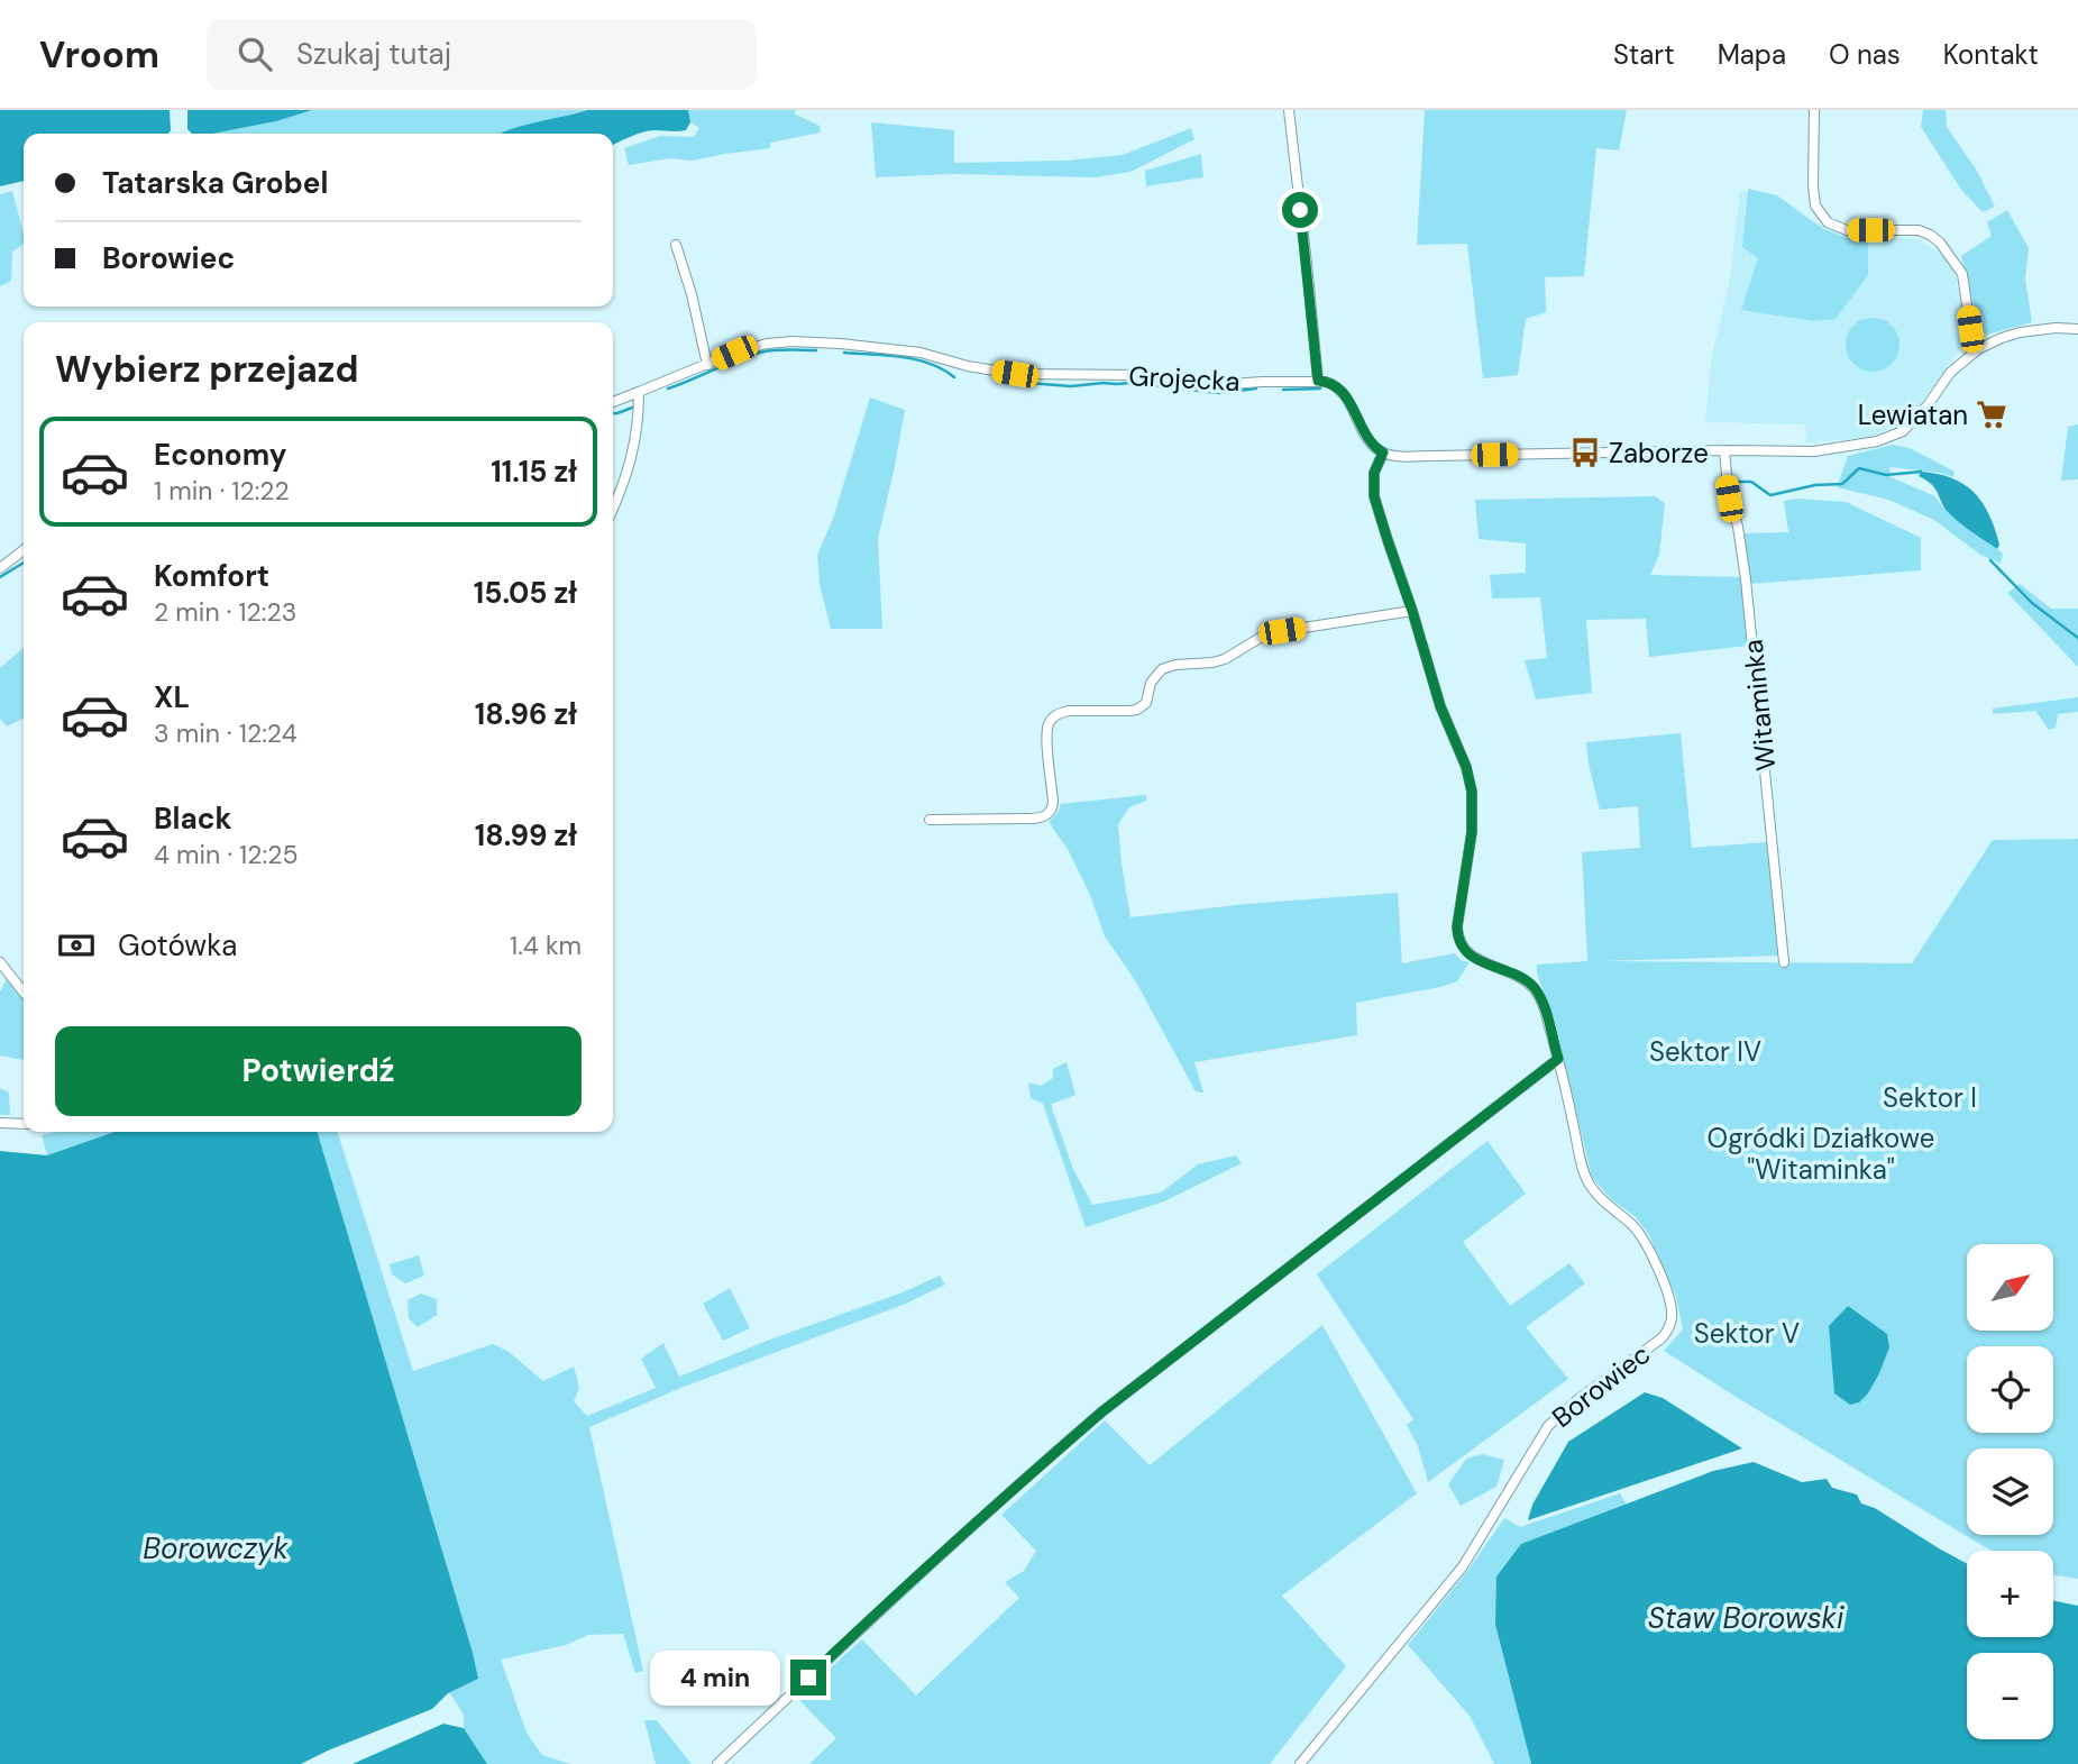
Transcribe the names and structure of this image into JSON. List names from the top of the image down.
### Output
{
  "streets": {
    "street": ["Grojecka", "Witaminka", "Borowiec"]
  },
  "water": ["Borowczyk", "Staw Borowski"],
  "parks": [
    "Sektor IV",
    "Sektor I",
    "Ogródki Działkowe \"Witaminka\"",
    "Sektor V"
  ],
  "places": {
    "supermarket": ["Lewiatan"],
    "bus stop": ["Zaborze"]
  },
  "north": "top right",
  "page": {
    "header": "Vroom",
    "search": "Szukaj tutaj",
    "nav": [
      "Start",
      "Mapa",
      "O nas",
      "Kontakt"
    ],
    "banner": ["Tatarska Grobel", "Borowiec"],
    "heading": "Wybierz przejazd",
    "list": [
      {
        "name": "Economy",
        "note": "1 min · 12:22",
        "value": "11.15 zł"
      },
      {
        "name": "Komfort",
        "note": "2 min · 12:23",
        "value": "15.05 zł"
      },
      {
        "name": "XL",
        "note": "3 min · 12:24",
        "value": "18.96 zł"
      },
      {
        "name": "Black",
        "note": "4 min · 12:25",
        "value": "18.99 zł"
      }
    ],
    "pay": ["Gotówka", "1.4 km"],
    "buttons": "Potwierdź",
    "map_buttons": ["+", "−"],
    "bubble": "4 min"
  }
}
